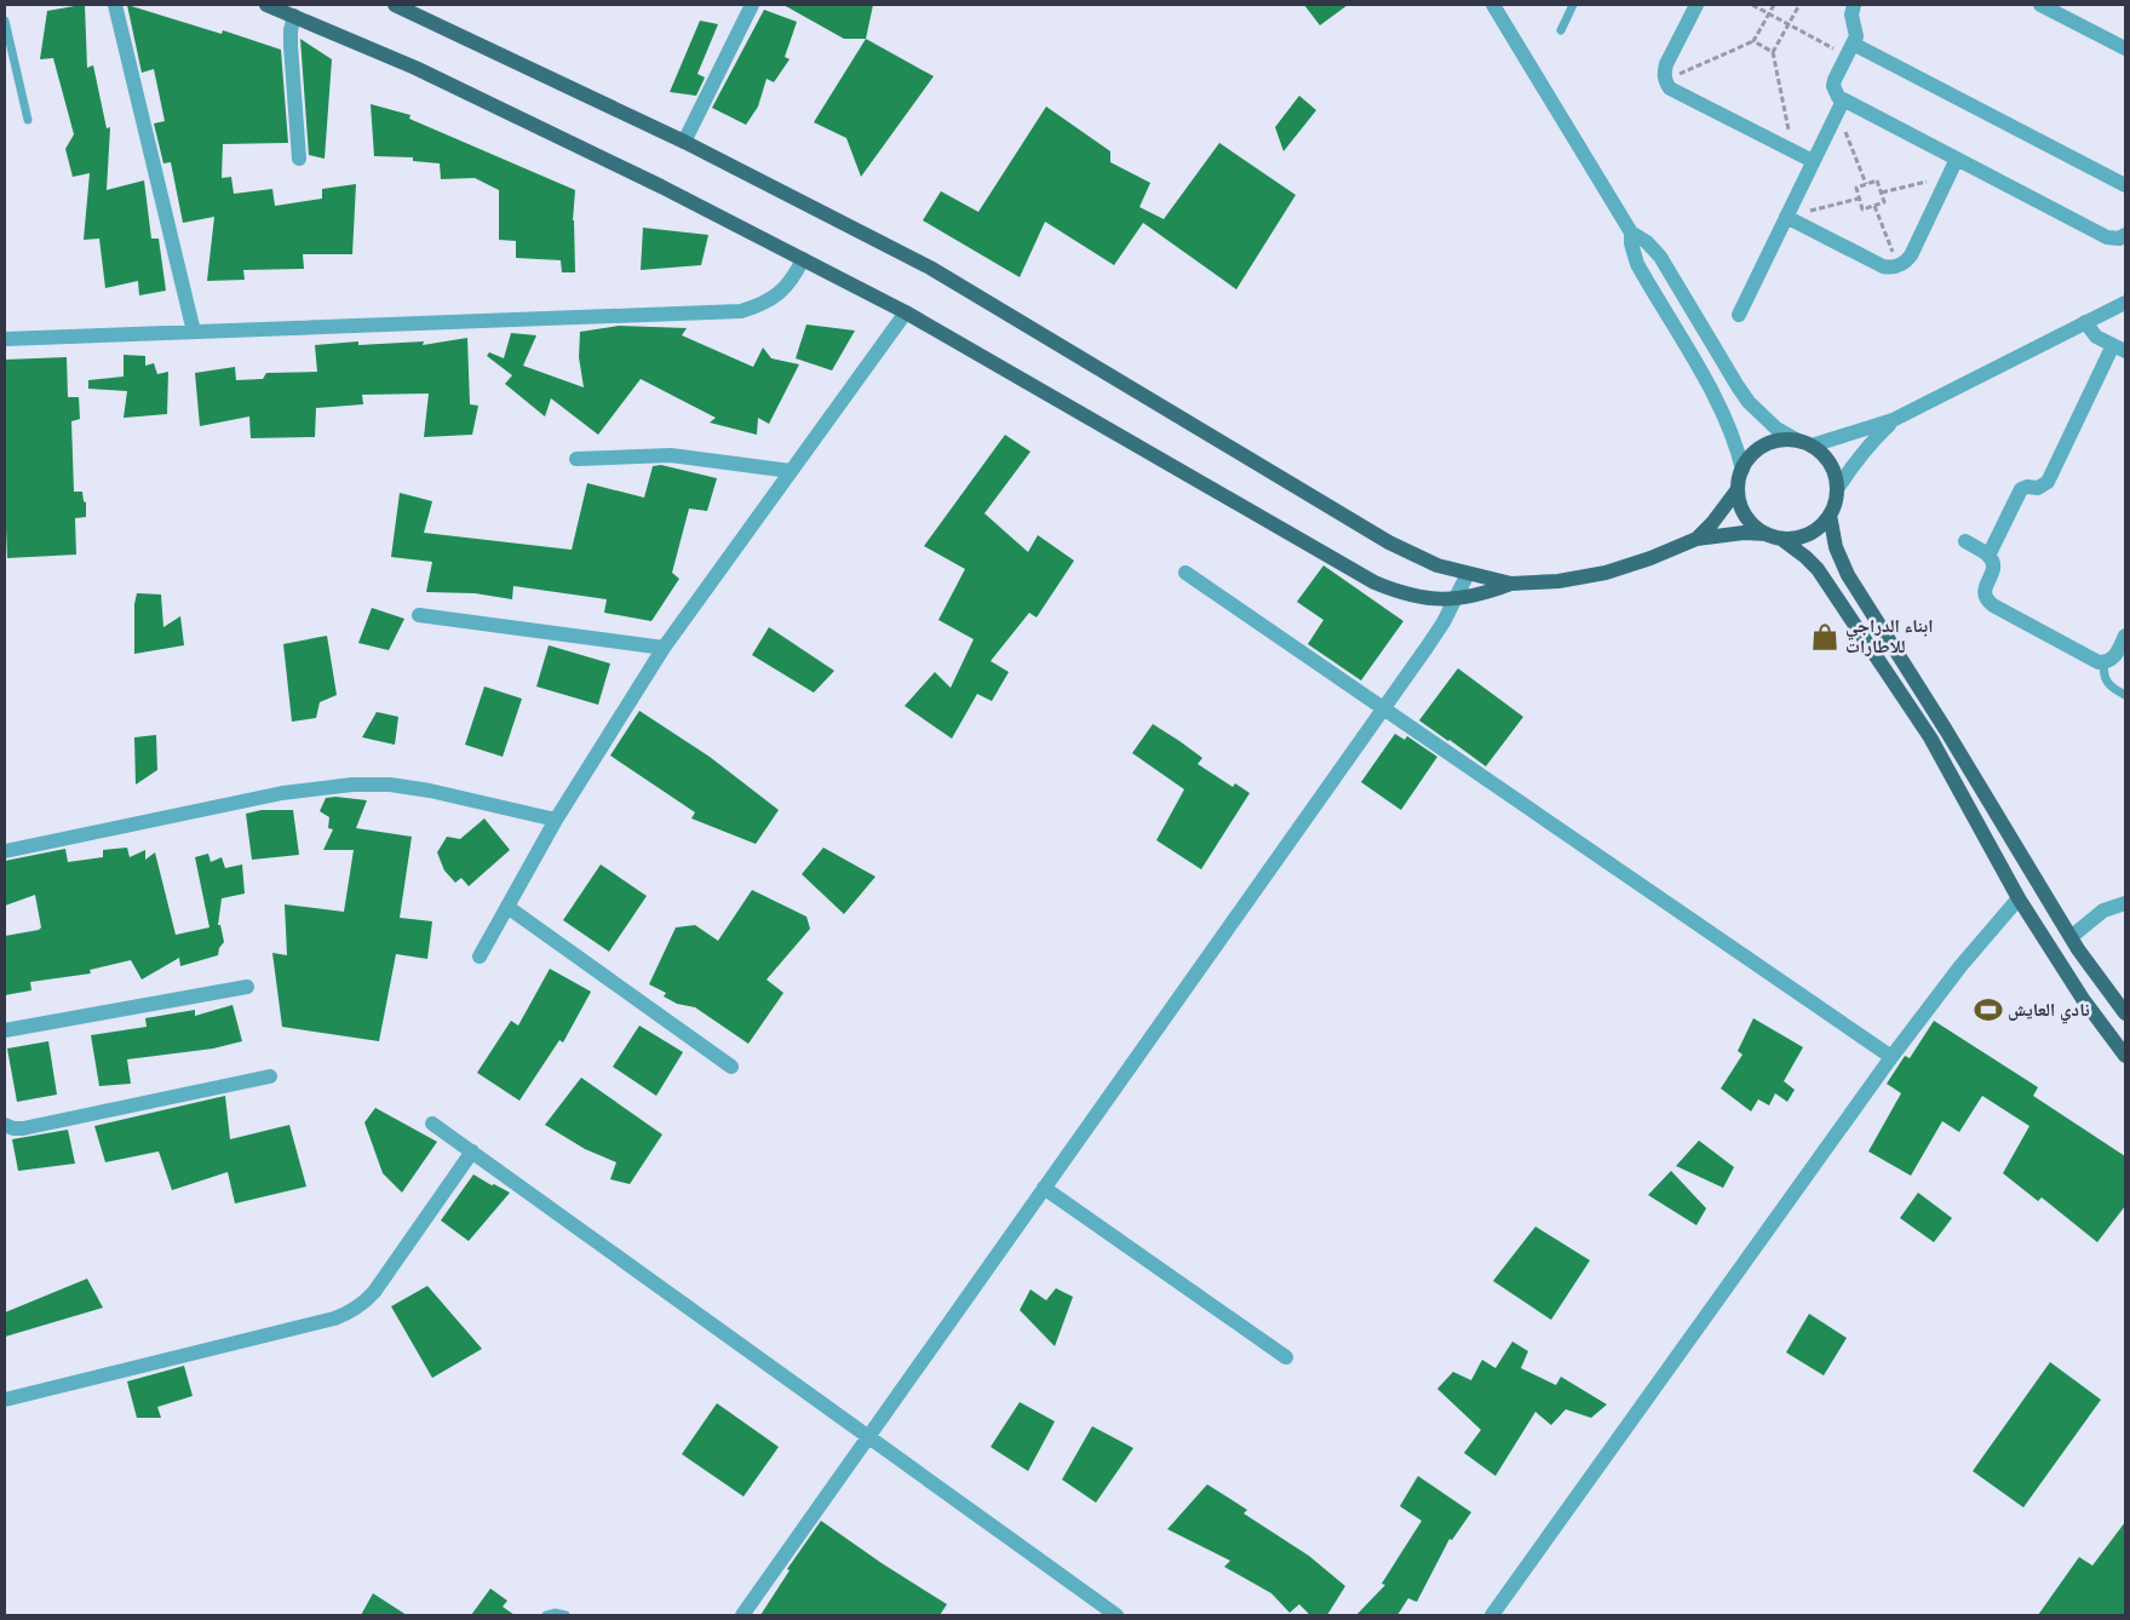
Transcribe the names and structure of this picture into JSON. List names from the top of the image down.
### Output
{
  "places": {
    "shop": ["ابناء الدراجي للاطارات"],
    "sports": ["نادي العايش"]
  }
}
